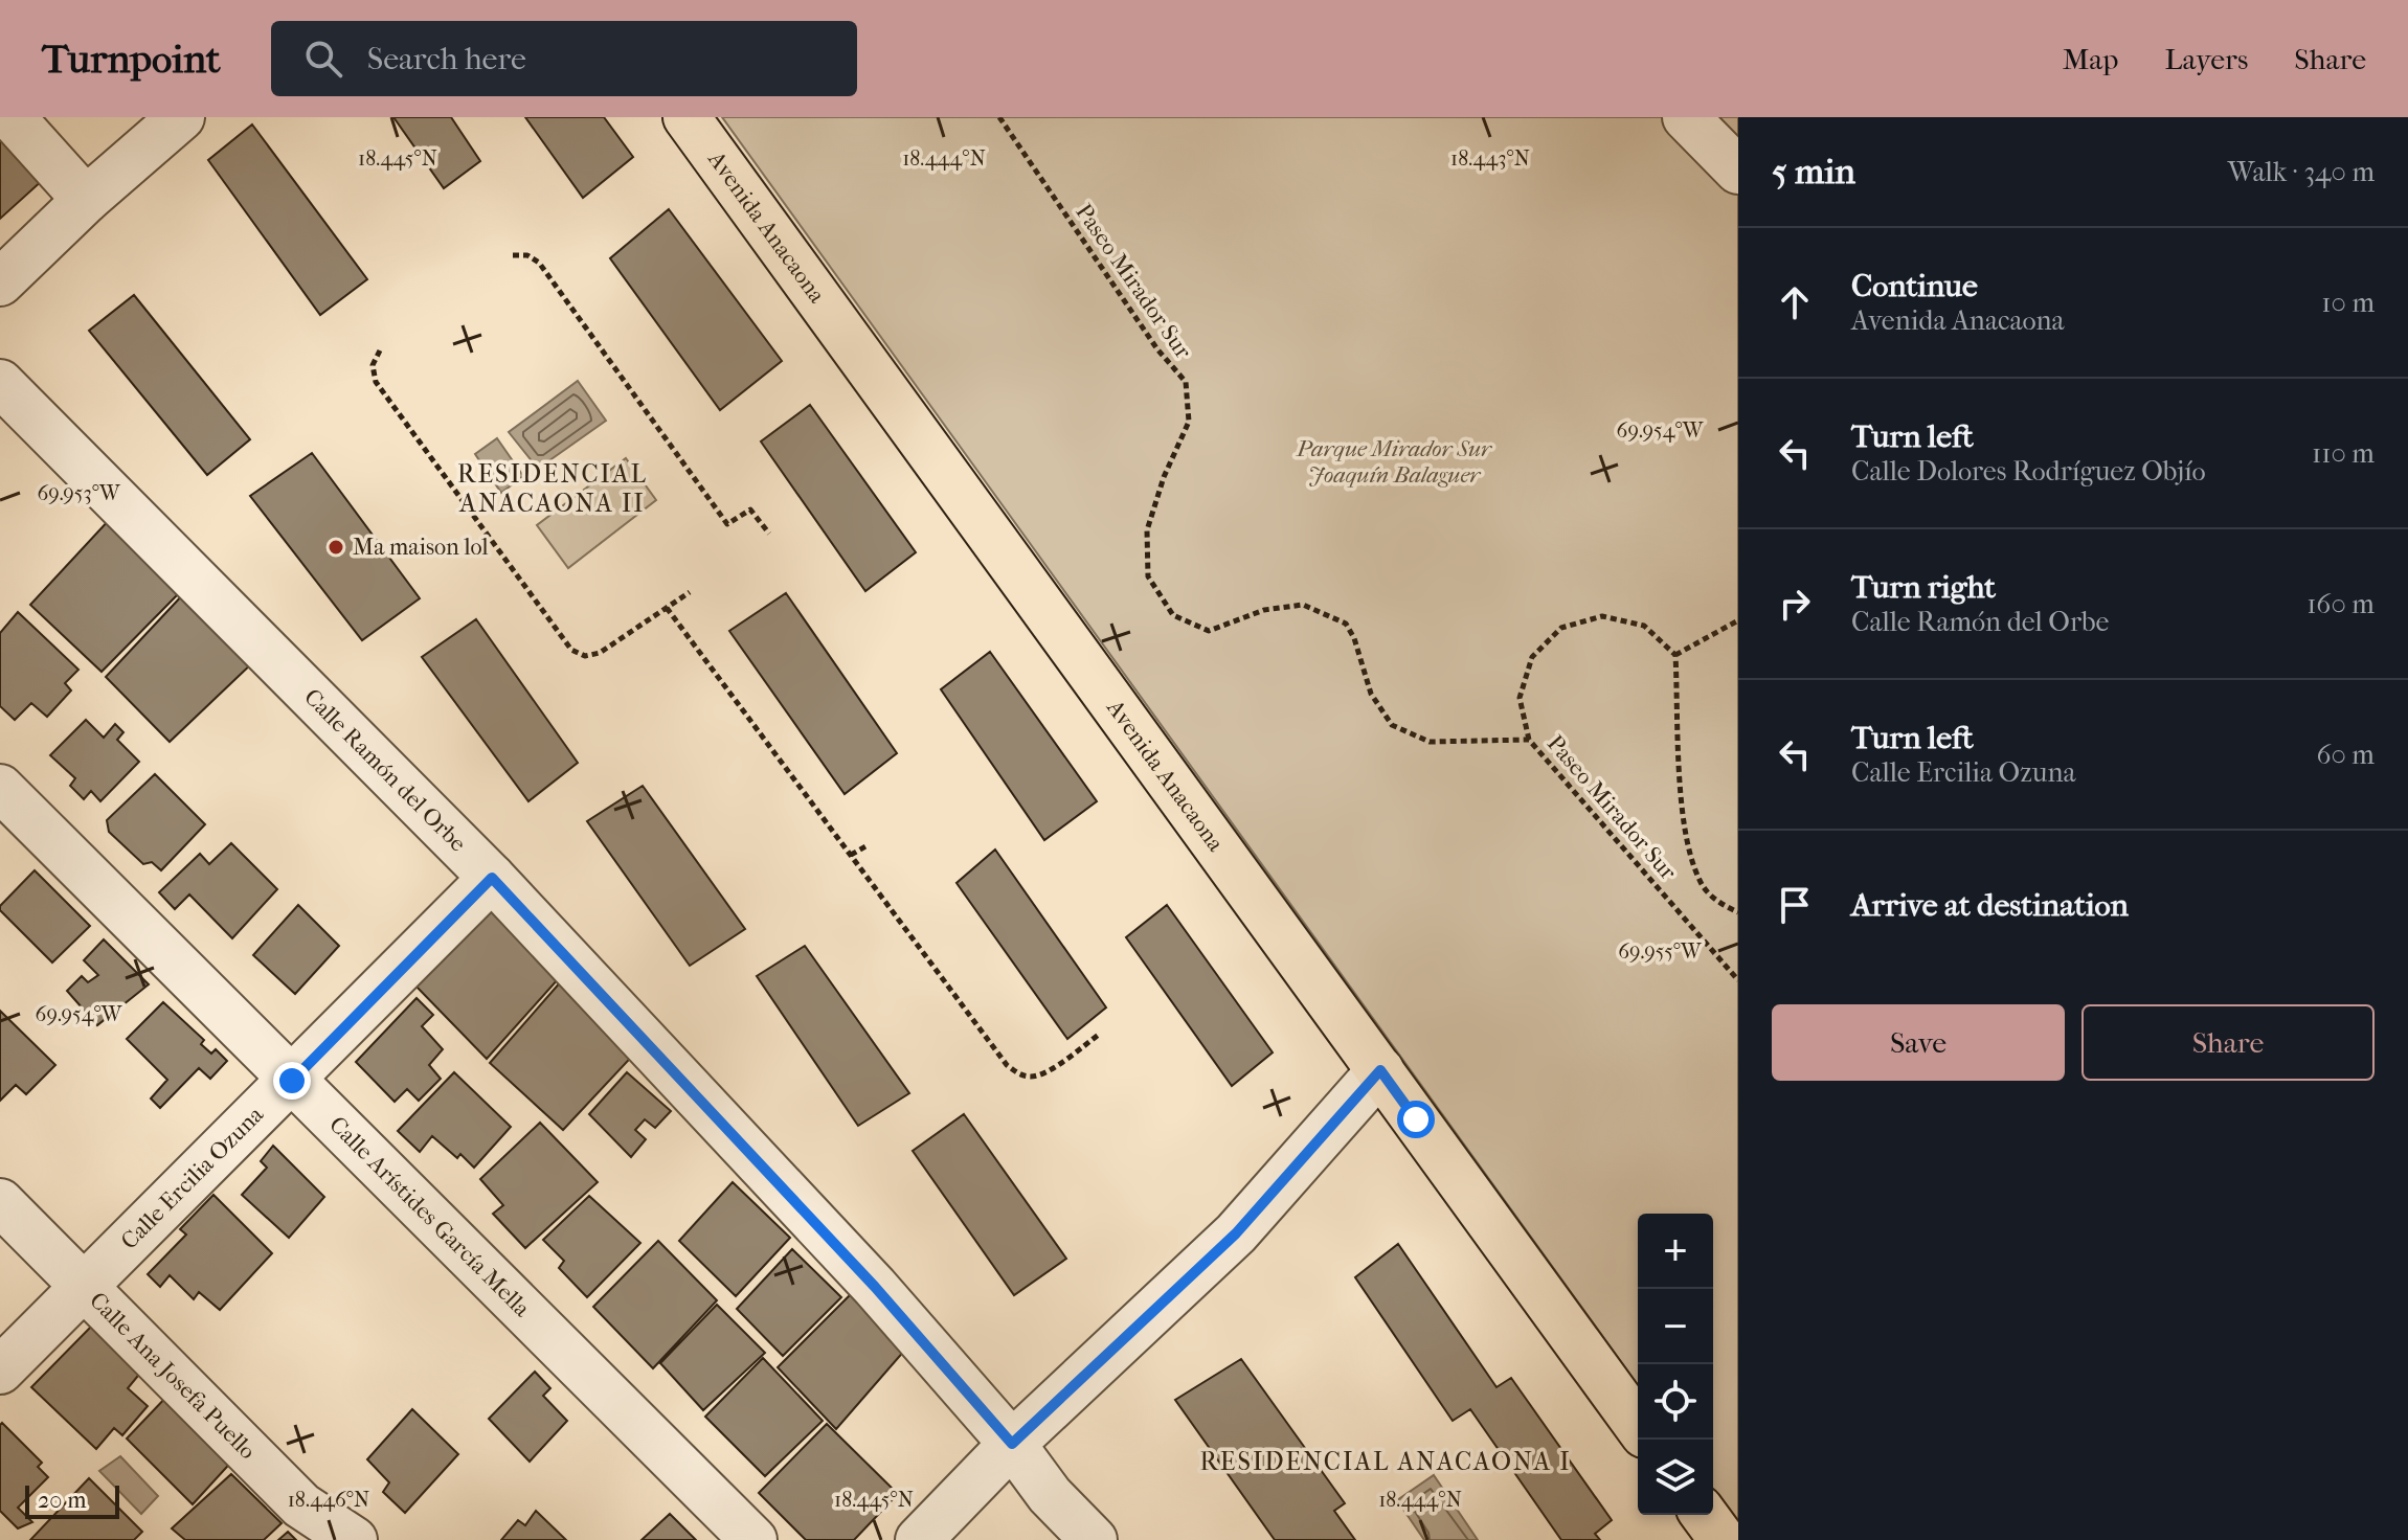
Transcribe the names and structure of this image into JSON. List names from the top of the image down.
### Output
{
  "streets": {
    "main road": ["Avenida Anacaona"],
    "street": [
      "Calle Ramón del Orbe",
      "Calle Ercilia Ozuna",
      "Calle Arístides García Mella",
      "Calle Ana Josefa Puello"
    ],
    "path": ["Paseo Mirador Sur"]
  },
  "crossings": [
    ["Calle Ramón del Orbe", "Calle Ercilia Ozuna"],
    ["Calle Ercilia Ozuna", "Calle Arístides García Mella"],
    ["Calle Ercilia Ozuna", "Calle Ana Josefa Puello"]
  ],
  "districts": ["RESIDENCIAL ANACAONA II", "RESIDENCIAL ANACAONA I"],
  "parks": ["Parque Mirador Sur Joaquín Balaguer"],
  "places": ["Ma maison lol"],
  "scale_bar": "20 m",
  "page": {
    "header": "Turnpoint",
    "search": "Search here",
    "nav": ["Map", "Layers", "Share"],
    "heading": ["5 min", "Walk · 340 m"],
    "list": [
      ["Continue", "Avenida Anacaona", "10 m"],
      ["Turn left", "Calle Dolores Rodríguez Objío", "110 m"],
      ["Turn right", "Calle Ramón del Orbe", "160 m"],
      ["Turn left", "Calle Ercilia Ozuna", "60 m"],
      "Arrive at destination"
    ],
    "buttons": ["Save", "Share"],
    "map_buttons": ["+", "−"],
    "scale": "20 m"
  },
  "coordinates": [
    "18.443°N",
    "18.445°N",
    "18.444°N",
    "69.954°W",
    "69.953°W",
    "69.955°W",
    "18.446°N"
  ]
}
